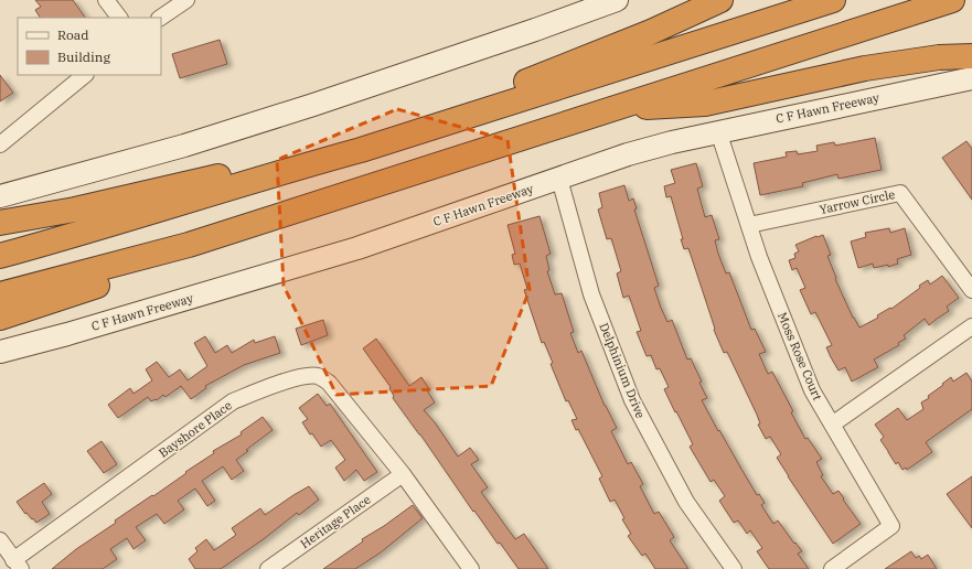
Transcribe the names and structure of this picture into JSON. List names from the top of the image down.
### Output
{
  "streets": {
    "main road": ["C F Hawn Freeway"],
    "street": [
      "Yarrow Circle",
      "Moss Rose Court",
      "Delphinium Drive",
      "Bayshore Place",
      "Heritage Place"
    ]
  },
  "crossings": [
    ["C F Hawn Freeway", "Moss Rose Court"],
    ["C F Hawn Freeway", "Delphinium Drive"],
    ["Yarrow Circle", "Moss Rose Court"],
    ["Bayshore Place", "Heritage Place"]
  ],
  "legend": ["Road", "Building"]
}
